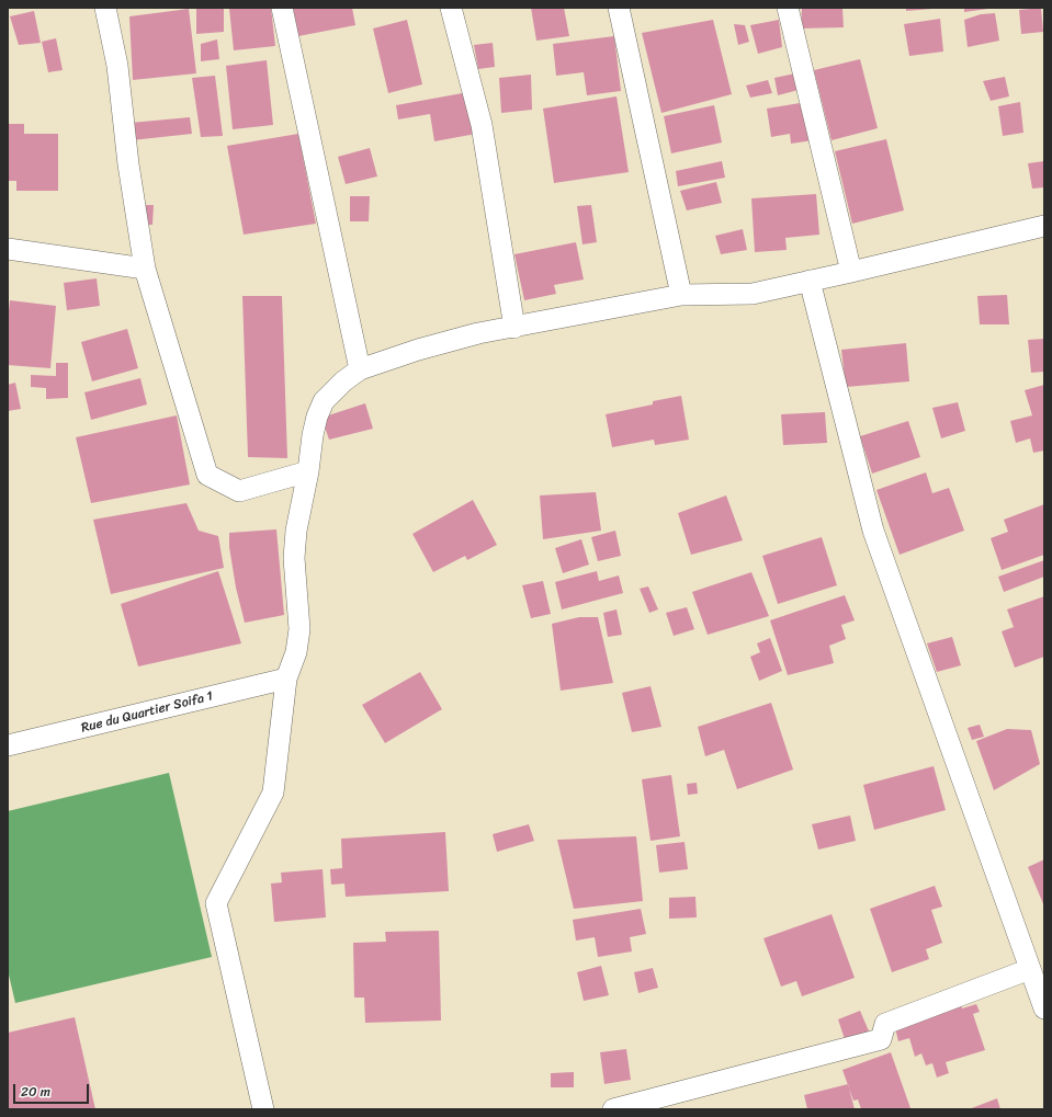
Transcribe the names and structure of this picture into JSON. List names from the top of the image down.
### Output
{
  "streets": {
    "street": ["Rue du Quartier Soifa 1"]
  },
  "scale_bar": "20 m"
}
